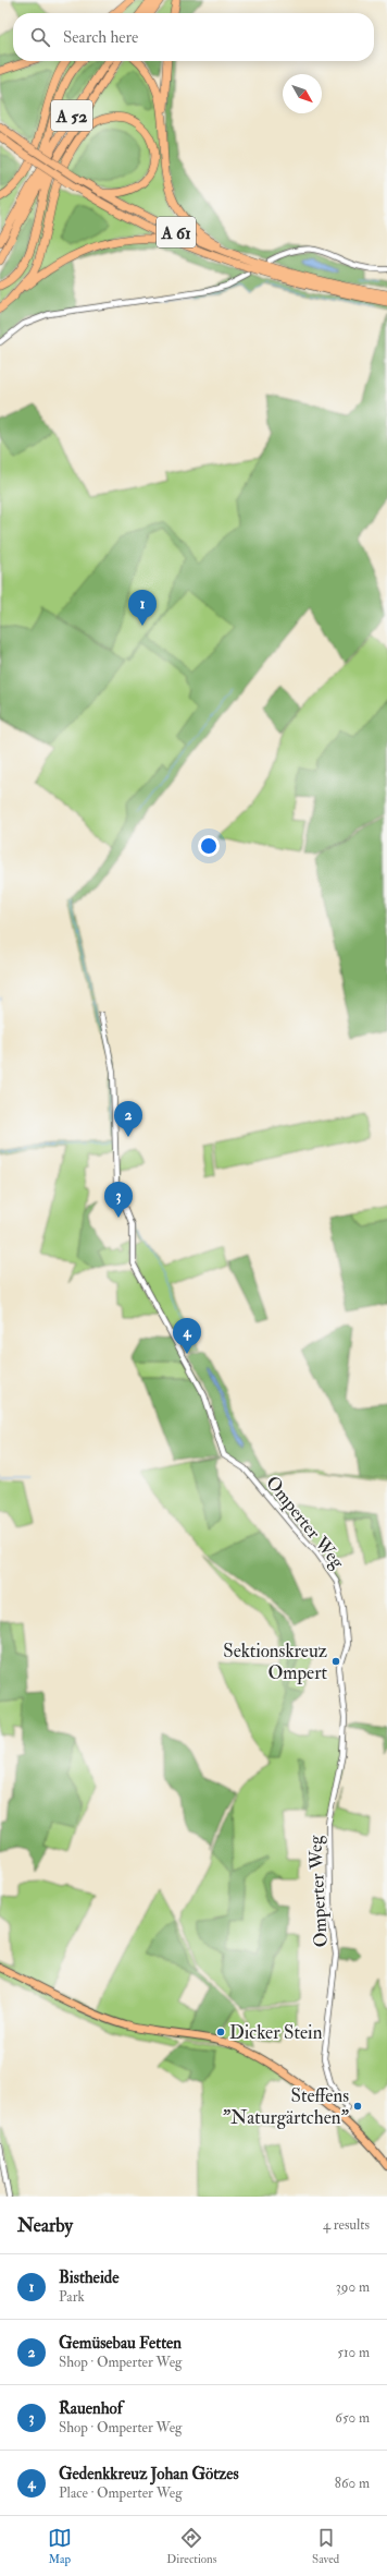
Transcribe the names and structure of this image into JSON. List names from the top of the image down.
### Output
{
  "streets": {
    "highway": ["A 52", "A 61"],
    "street": ["Omperter Weg"]
  },
  "places": ["Sektionskreuz Ompert", "Dicker Stein", "Steffens \"Naturgärtchen\""],
  "north": "bottom right",
  "page": {
    "search": "Search here",
    "pins": [
      "1",
      "2",
      "3",
      "4"
    ],
    "heading": ["Nearby", "4 results"],
    "list": [
      {
        "mark": "1",
        "name": "Bistheide",
        "note": "Park",
        "value": "390 m"
      },
      {
        "mark": "2",
        "name": "Gemüsebau Fetten",
        "note": "Shop · Omperter Weg",
        "value": "510 m"
      },
      {
        "mark": "3",
        "name": "Rauenhof",
        "note": "Shop · Omperter Weg",
        "value": "650 m"
      },
      {
        "mark": "4",
        "name": "Gedenkkreuz Johan Götzes",
        "note": "Place · Omperter Weg",
        "value": "860 m"
      }
    ],
    "nav": ["Map", "Directions", "Saved"]
  }
}
